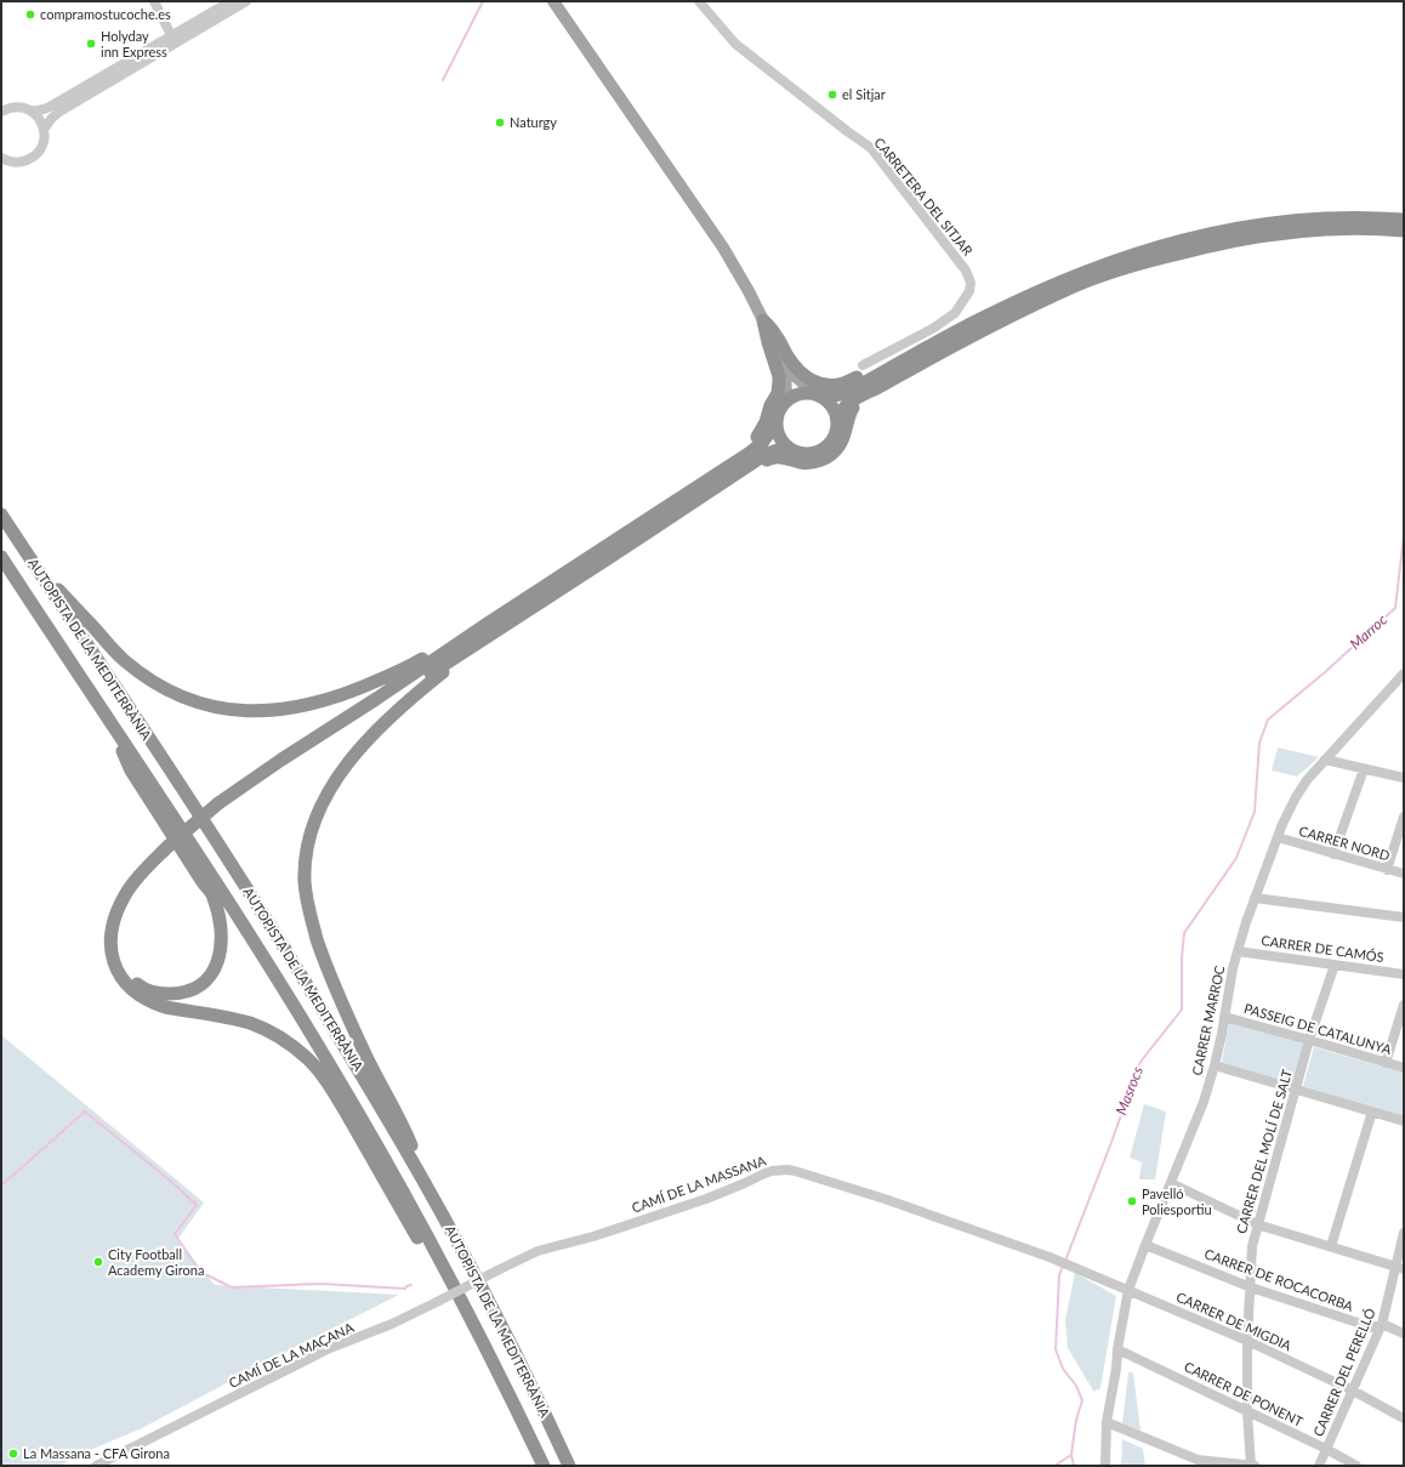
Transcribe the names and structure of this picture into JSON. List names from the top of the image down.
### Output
{
  "streets": {
    "highway": ["AUTOPISTA DE LA MEDITERRÀNIA"],
    "street": [
      "CARRETERA DEL SITJAR",
      "CARRER NORD",
      "CARRER DE CAMÓS",
      "CARRER MARROC",
      "PASSEIG DE CATALUNYA",
      "CARRER DEL MOLÍ DE SALT",
      "CAMÍ DE LA MASSANA",
      "CARRER DE ROCACORBA",
      "CARRER DE MIGDIA",
      "CAMÍ DE LA MAÇANA",
      "CARRER DEL PERELLÓ",
      "CARRER DE PONENT"
    ]
  },
  "crossings": [
    ["CARRER NORD", "CARRER MARROC"],
    ["CARRER DE CAMÓS", "CARRER MARROC"],
    ["CARRER DE CAMÓS", "CARRER DEL MOLÍ DE SALT"],
    ["CARRER MARROC", "PASSEIG DE CATALUNYA"],
    ["CARRER MARROC", "CARRER DE ROCACORBA"],
    ["CARRER MARROC", "CARRER DE MIGDIA"],
    ["CARRER MARROC", "CARRER DE PONENT"],
    ["PASSEIG DE CATALUNYA", "CARRER DEL MOLÍ DE SALT"],
    ["CARRER DEL MOLÍ DE SALT", "CARRER DE ROCACORBA"],
    ["CARRER DEL MOLÍ DE SALT", "CARRER DE MIGDIA"],
    ["CARRER DEL MOLÍ DE SALT", "CARRER DE PONENT"],
    ["CAMÍ DE LA MASSANA", "CARRER DE MIGDIA"],
    ["CAMÍ DE LA MASSANA", "CAMÍ DE LA MAÇANA"],
    ["CARRER DE ROCACORBA", "CARRER DEL PERELLÓ"],
    ["CARRER DE MIGDIA", "CARRER DEL PERELLÓ"],
    ["CARRER DEL PERELLÓ", "CARRER DE PONENT"]
  ],
  "water": ["Marroc", "Masrocs"],
  "places": [
    "compramostucoche.es",
    "Holyday inn Express",
    "el Sitjar",
    "Naturgy",
    "Pavelló Poliesportiu",
    "City Football Academy Girona",
    "La Massana - CFA Girona"
  ]
}
